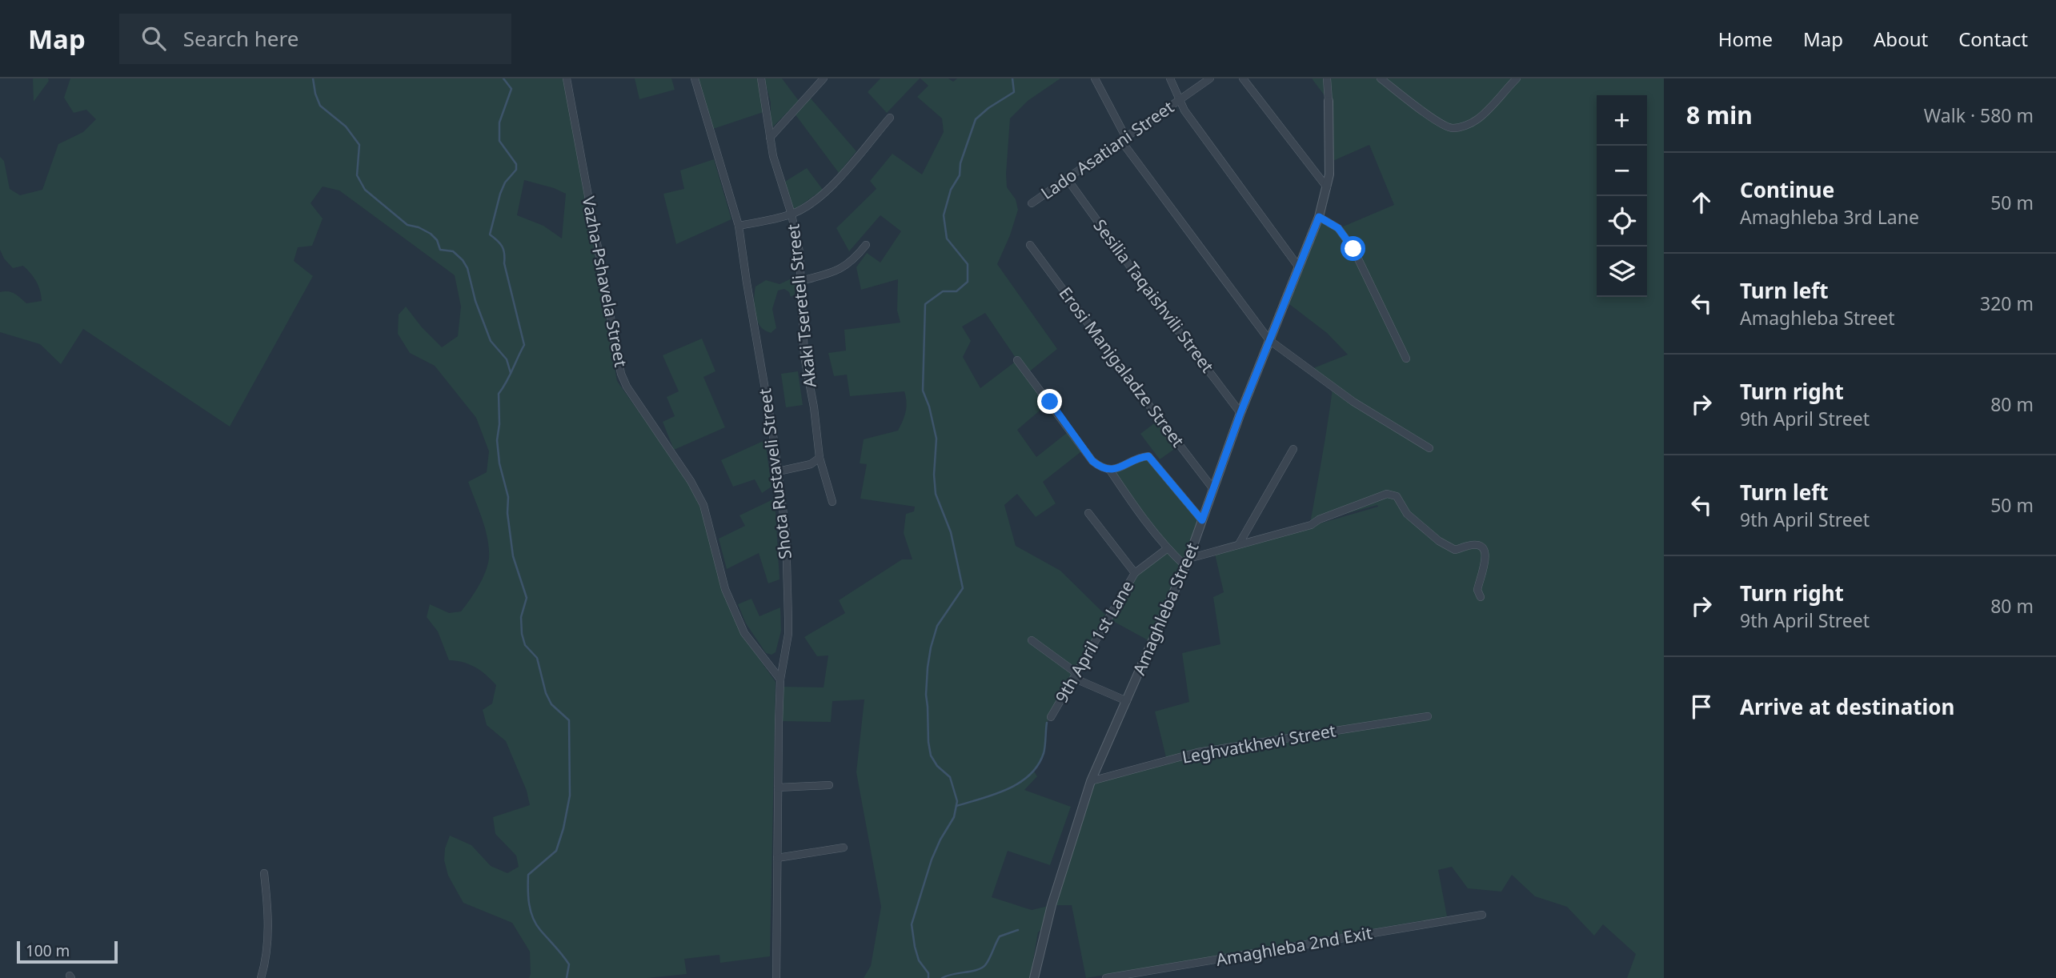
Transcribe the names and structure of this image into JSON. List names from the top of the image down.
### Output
{
  "streets": {
    "street": [
      "Lado Asatiani Street",
      "Vazha-Pshavela Street",
      "Sesilia Taqaishvili Street",
      "Akaki Tsereteli Street",
      "Erosi Manjgaladze Street",
      "Shota Rustaveli Street",
      "Amaghleba Street",
      "9th April 1st Lane",
      "Leghvatkhevi Street",
      "Amaghleba 2nd Exit"
    ]
  },
  "crossings": [
    ["Lado Asatiani Street", "Sesilia Taqaishvili Street"],
    ["Vazha-Pshavela Street", "Shota Rustaveli Street"],
    ["Sesilia Taqaishvili Street", "Amaghleba Street"],
    ["Erosi Manjgaladze Street", "Amaghleba Street"],
    ["Amaghleba Street", "Leghvatkhevi Street"]
  ],
  "scale_bar": "100 m",
  "page": {
    "header": "Map",
    "search": "Search here",
    "nav": [
      "Home",
      "Map",
      "About",
      "Contact"
    ],
    "heading": ["8 min", "Walk · 580 m"],
    "map_buttons": ["+", "−"],
    "list": [
      ["Continue", "Amaghleba 3rd Lane", "50 m"],
      ["Turn left", "Amaghleba Street", "320 m"],
      ["Turn right", "9th April Street", "80 m"],
      ["Turn left", "9th April Street", "50 m"],
      ["Turn right", "9th April Street", "80 m"],
      "Arrive at destination"
    ],
    "scale": "100 m"
  }
}
